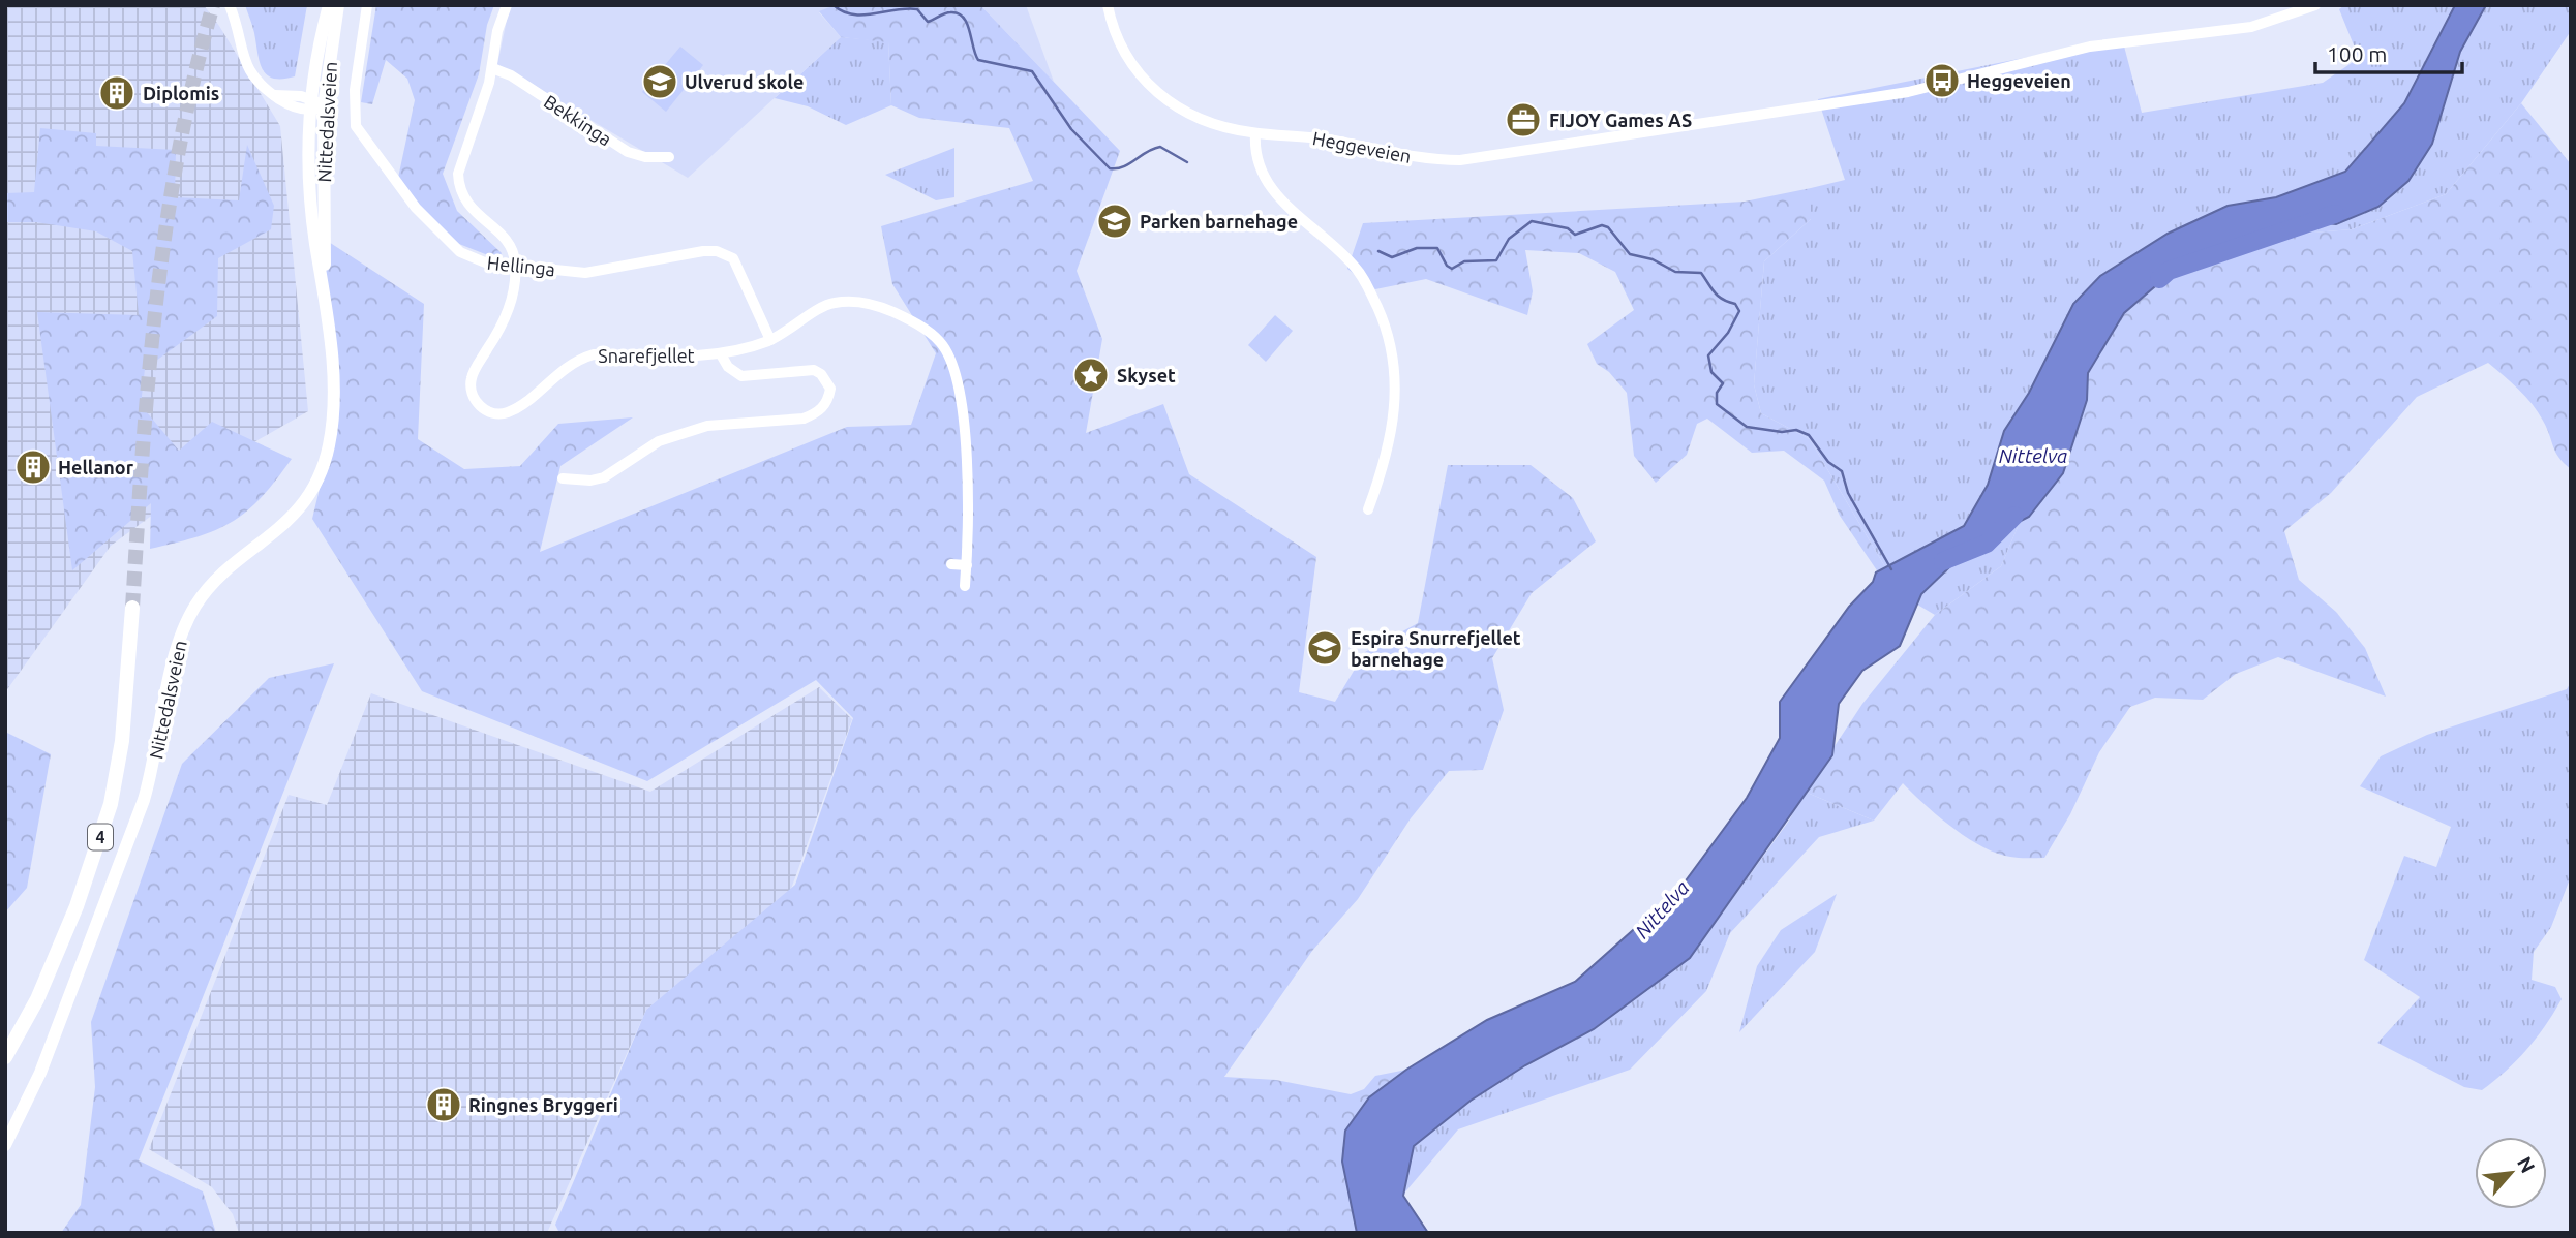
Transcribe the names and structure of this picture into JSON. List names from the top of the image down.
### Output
{
  "streets": {
    "highway": ["4"],
    "main road": ["Nittedalsveien"],
    "street": [
      "Bekkinga",
      "Heggeveien",
      "Hellinga",
      "Snarefjellet"
    ]
  },
  "crossings": [
    ["Hellinga", "Snarefjellet"]
  ],
  "water": ["Nittelva"],
  "places": {
    "bus stop": ["Heggeveien"],
    "school or university": ["Ulverud skole", "Parken barnehage", "Espira Snurrefjellet barnehage"],
    "building": ["Diplomis", "Hellanor", "Ringnes Bryggeri"],
    "office": ["FIJOY Games AS"],
    "place": ["Skyset"]
  },
  "scale_bar": "100 m",
  "north": "top right"
}
